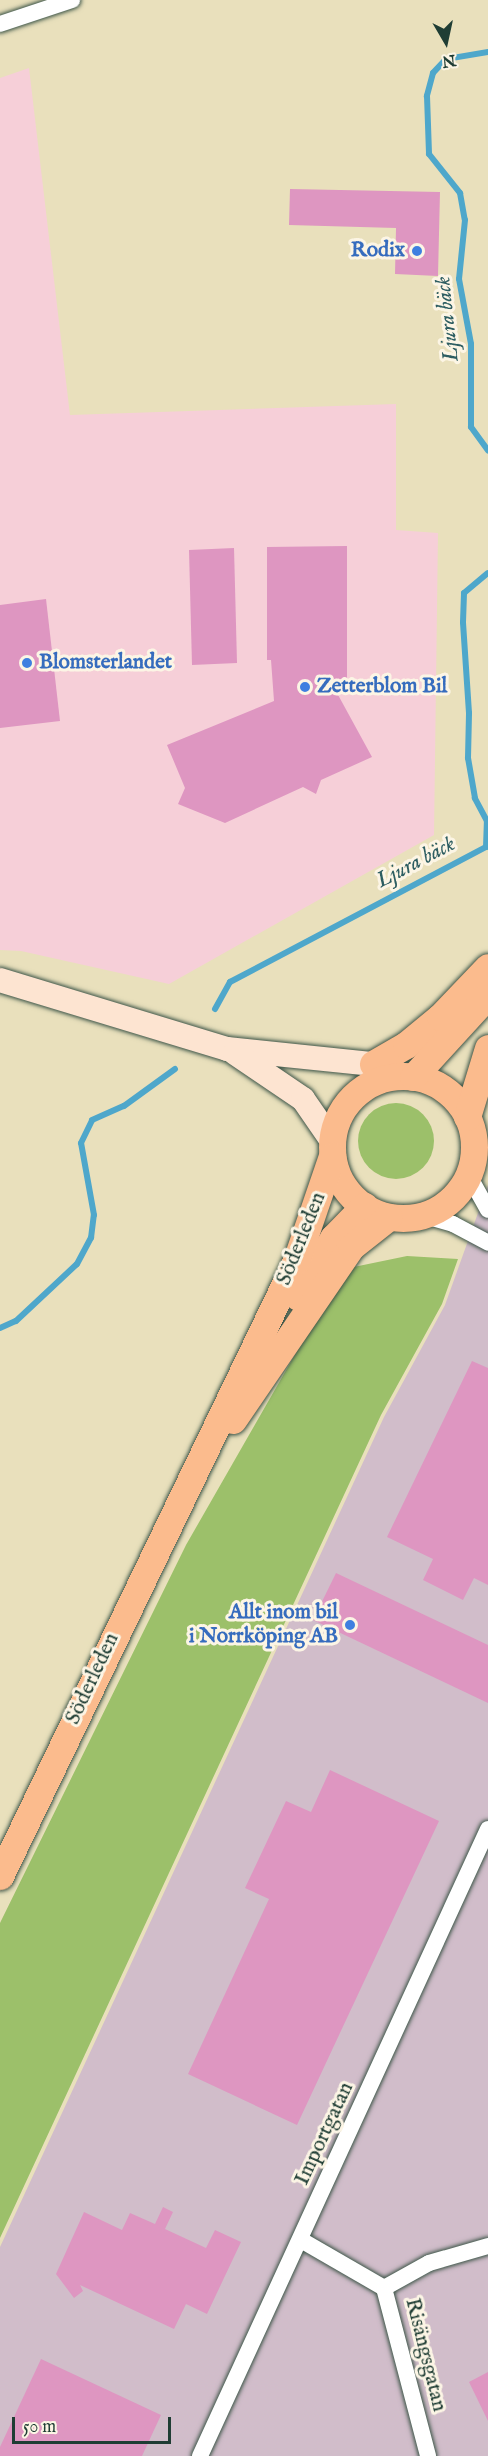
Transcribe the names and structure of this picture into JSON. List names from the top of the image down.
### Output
{
  "streets": {
    "main road": ["Söderleden"],
    "street": ["Importgatan", "Risängsgatan"]
  },
  "crossings": [
    ["Importgatan", "Risängsgatan"]
  ],
  "water": ["Ljura bäck"],
  "places": [
    "Rodix",
    "Blomsterlandet",
    "Zetterblom Bil",
    "Allt inom bil i Norrköping AB"
  ],
  "scale_bar": "50 m",
  "north": "bottom"
}
